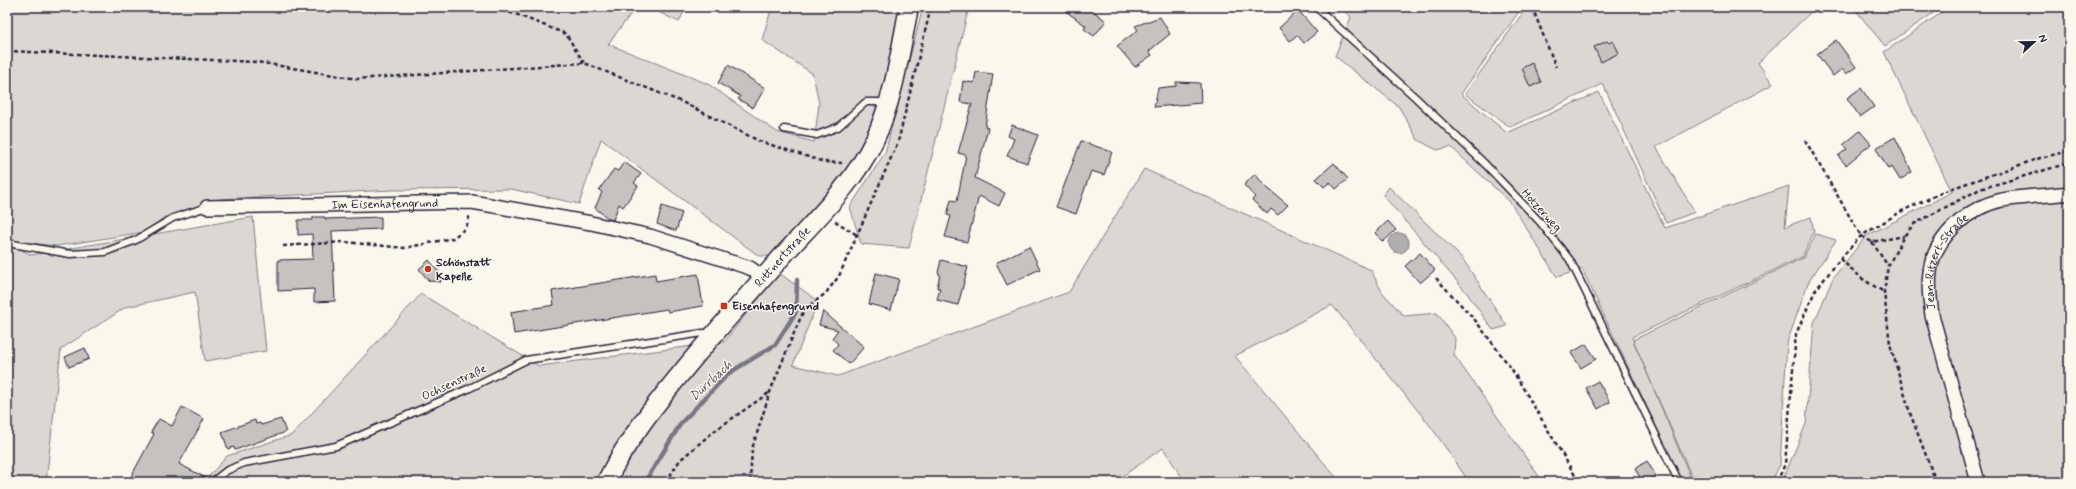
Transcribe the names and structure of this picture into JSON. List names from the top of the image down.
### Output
{
  "streets": {
    "street": ["Im Eisenhafengrund", "Rittnertstraße", "Jean-Ritzert-Straße"],
    "lane": ["Hotzerweg", "Ochsenstraße"]
  },
  "crossings": [
    ["Im Eisenhafengrund", "Rittnertstraße"],
    ["Rittnertstraße", "Ochsenstraße"]
  ],
  "water": ["Dürrbach"],
  "places": {
    "other": ["Schönstatt Kapelle"],
    "transit": ["Eisenhafengrund"]
  },
  "north": "right"
}
